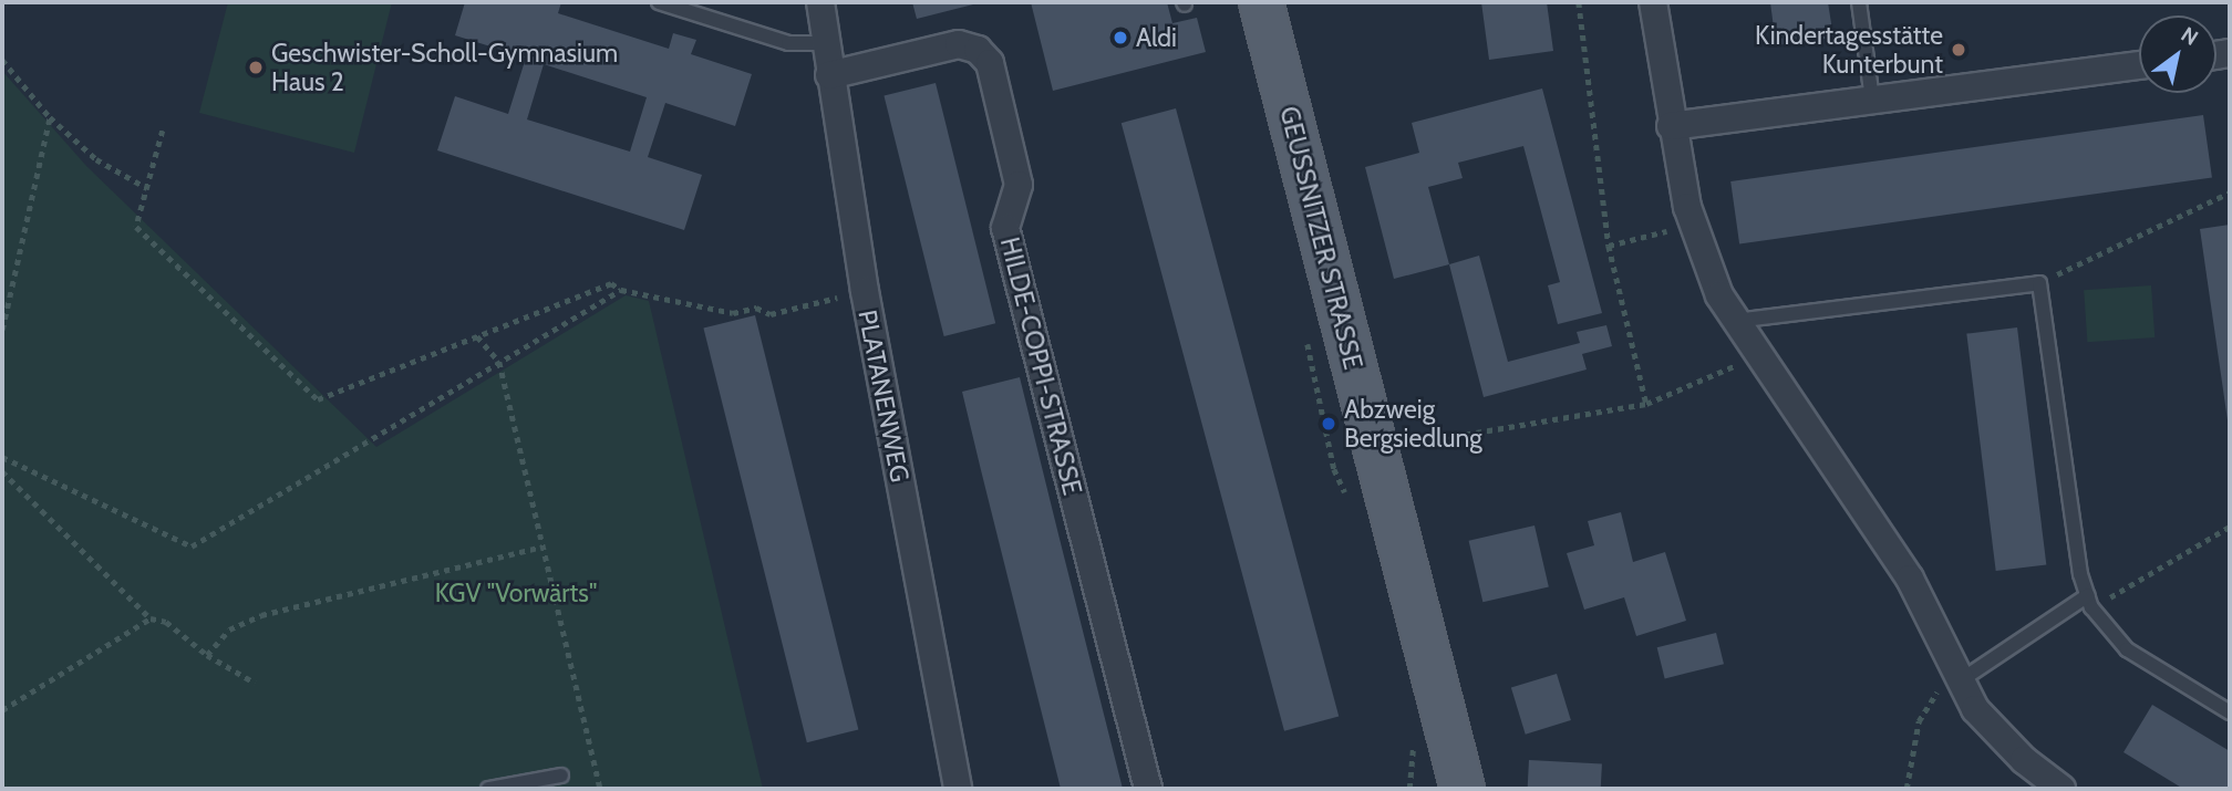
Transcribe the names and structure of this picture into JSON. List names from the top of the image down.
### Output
{
  "streets": {
    "main road": ["GEUSSNITZER STRASSE"],
    "street": ["HILDE-COPPI-STRASSE", "PLATANENWEG"]
  },
  "crossings": [
    ["HILDE-COPPI-STRASSE", "PLATANENWEG"]
  ],
  "parks": ["KGV \"Vorwärts\""],
  "places": [
    "Aldi",
    "Kindertagesstätte Kunterbunt",
    "Geschwister-Scholl-Gymnasium Haus 2",
    "Abzweig Bergsiedlung"
  ],
  "north": "top right"
}
